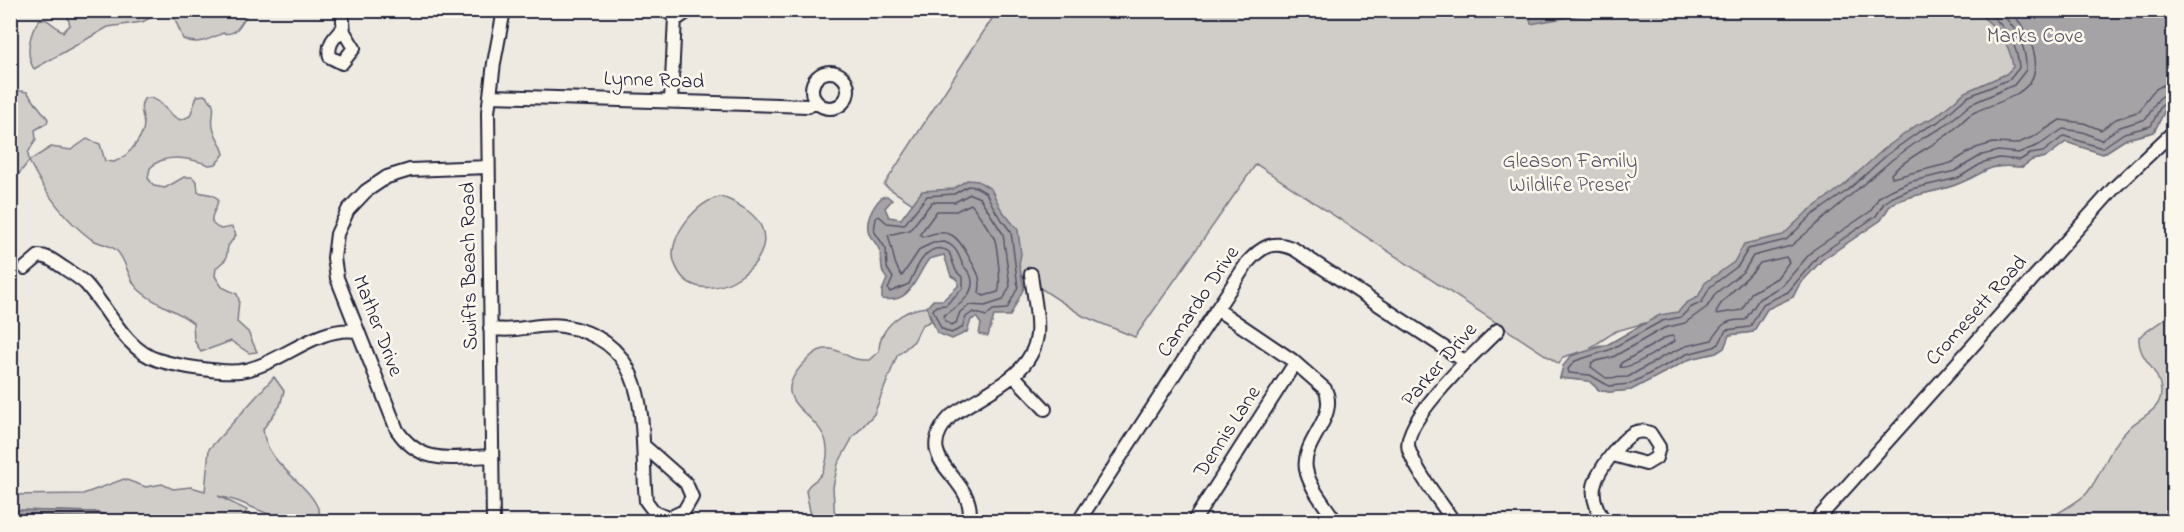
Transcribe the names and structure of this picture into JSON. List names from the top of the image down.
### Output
{
  "streets": {
    "street": [
      "Lynne Road",
      "Swifts Beach Road",
      "Camardo Drive",
      "Cromesett Road",
      "Mather Drive",
      "Parker Drive",
      "Dennis Lane"
    ]
  },
  "crossings": [
    ["Lynne Road", "Swifts Beach Road"],
    ["Swifts Beach Road", "Mather Drive"],
    ["Camardo Drive", "Parker Drive"]
  ],
  "parks": ["Marks Cove", "Gleason Family Wildlife Preser"]
}
